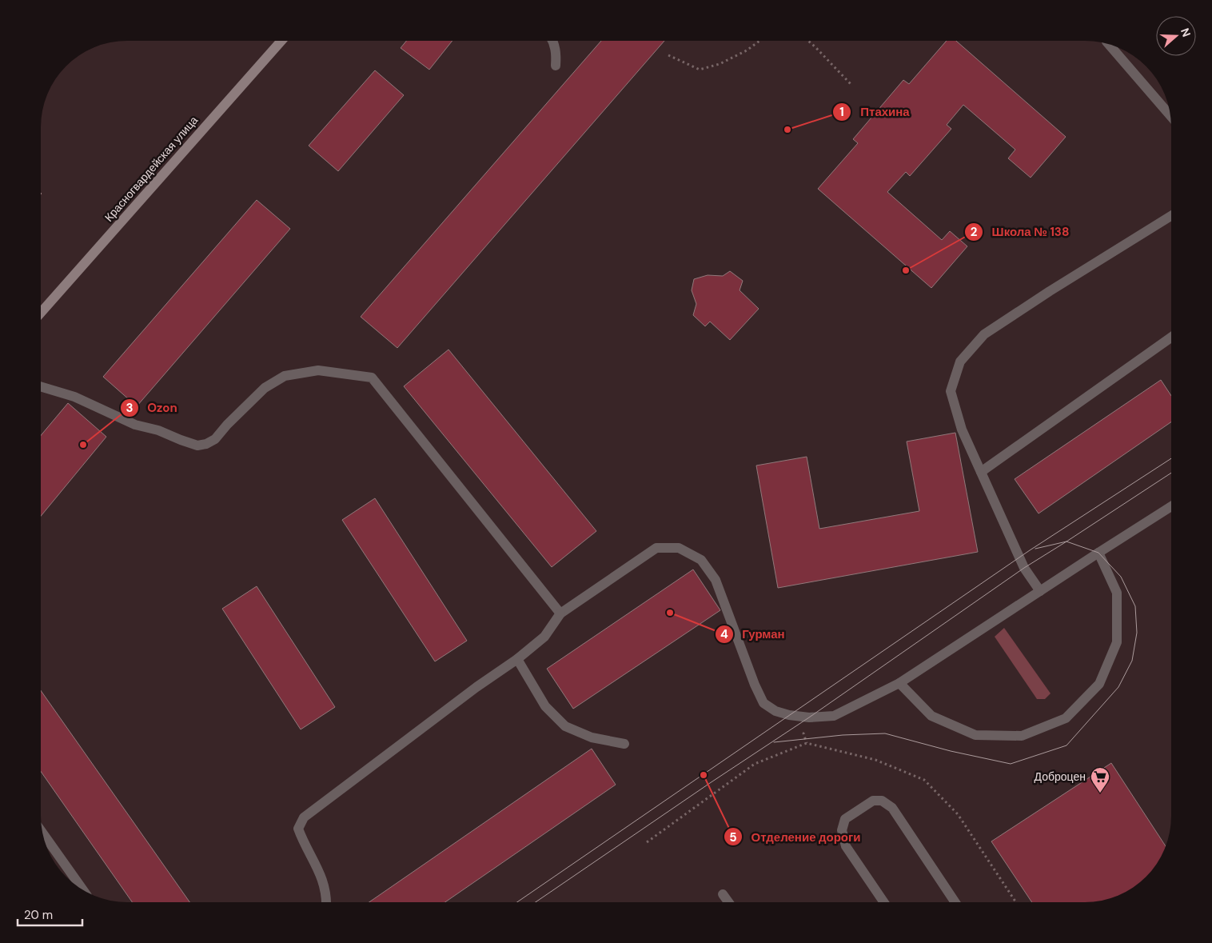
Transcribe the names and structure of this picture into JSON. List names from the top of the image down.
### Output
{
  "streets": {
    "main road": ["Красногвардейская улица"]
  },
  "places": {
    "other": [
      "Птахина",
      "Школа № 138",
      "Ozon",
      "Гурман",
      "Отделение дороги"
    ],
    "supermarket": ["Доброцен"]
  },
  "scale_bar": "20 m",
  "north": "right"
}
